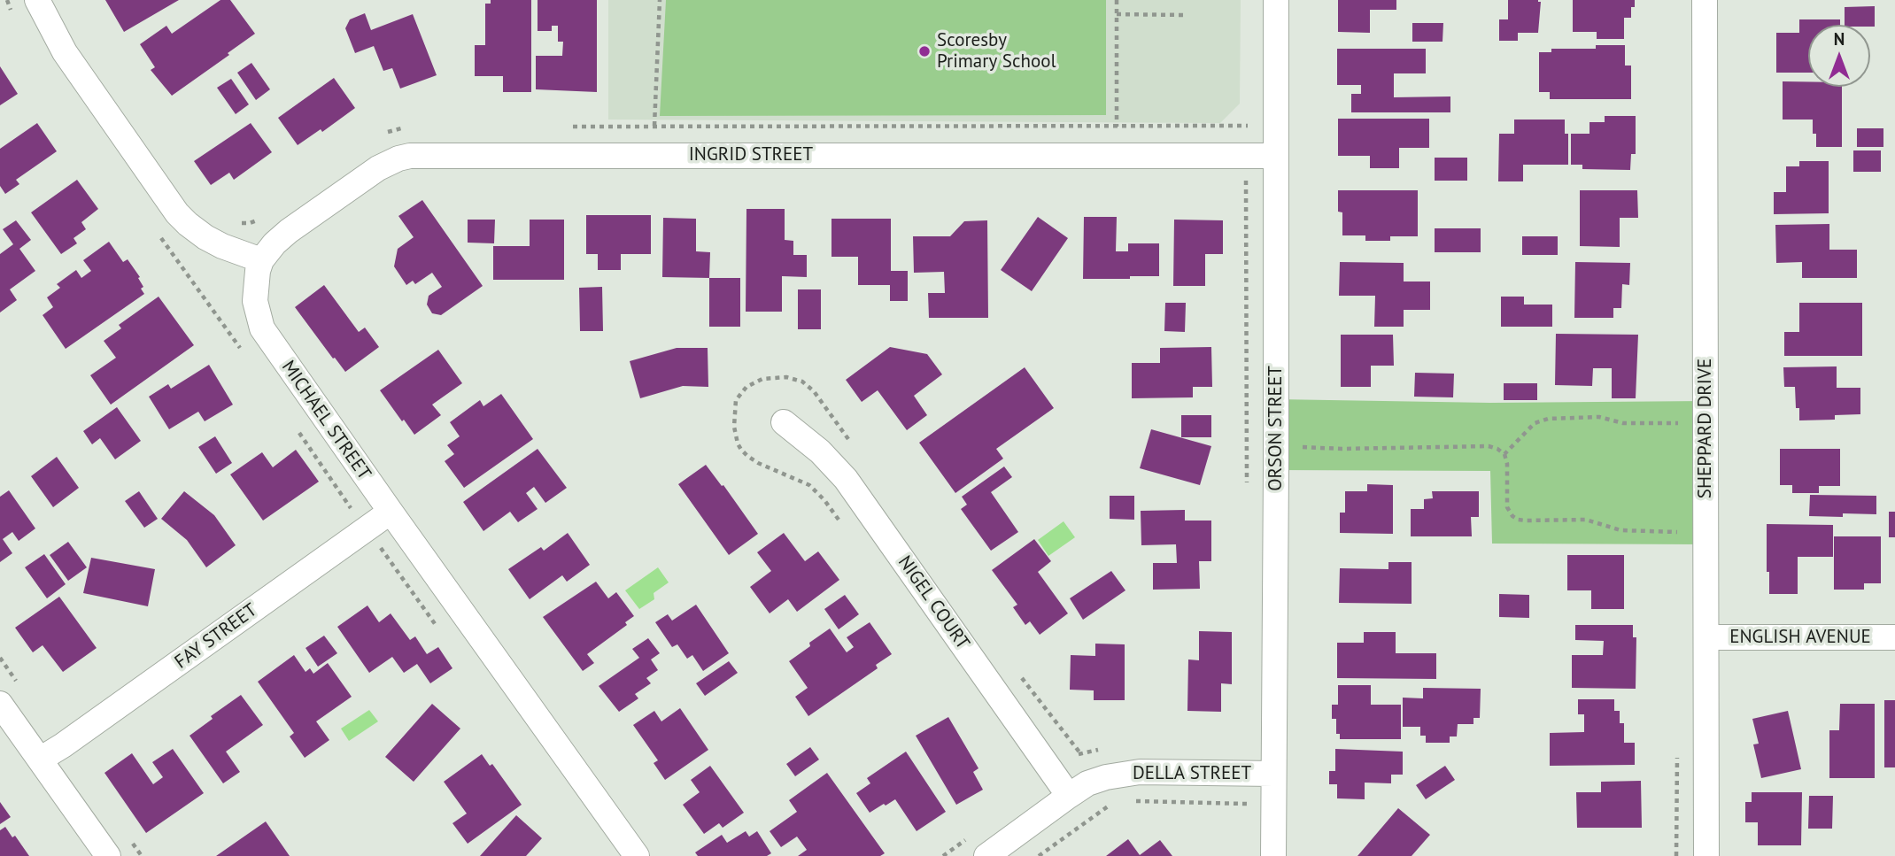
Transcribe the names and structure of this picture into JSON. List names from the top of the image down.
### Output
{
  "streets": {
    "street": [
      "INGRID STREET",
      "MICHAEL STREET",
      "ORSON STREET",
      "SHEPPARD DRIVE",
      "NIGEL COURT",
      "FAY STREET",
      "ENGLISH AVENUE",
      "DELLA STREET"
    ]
  },
  "crossings": [
    ["INGRID STREET", "MICHAEL STREET"],
    ["INGRID STREET", "ORSON STREET"],
    ["MICHAEL STREET", "FAY STREET"],
    ["ORSON STREET", "DELLA STREET"],
    ["SHEPPARD DRIVE", "ENGLISH AVENUE"],
    ["NIGEL COURT", "DELLA STREET"]
  ],
  "places": ["Scoresby Primary School"],
  "north": "top"
}
